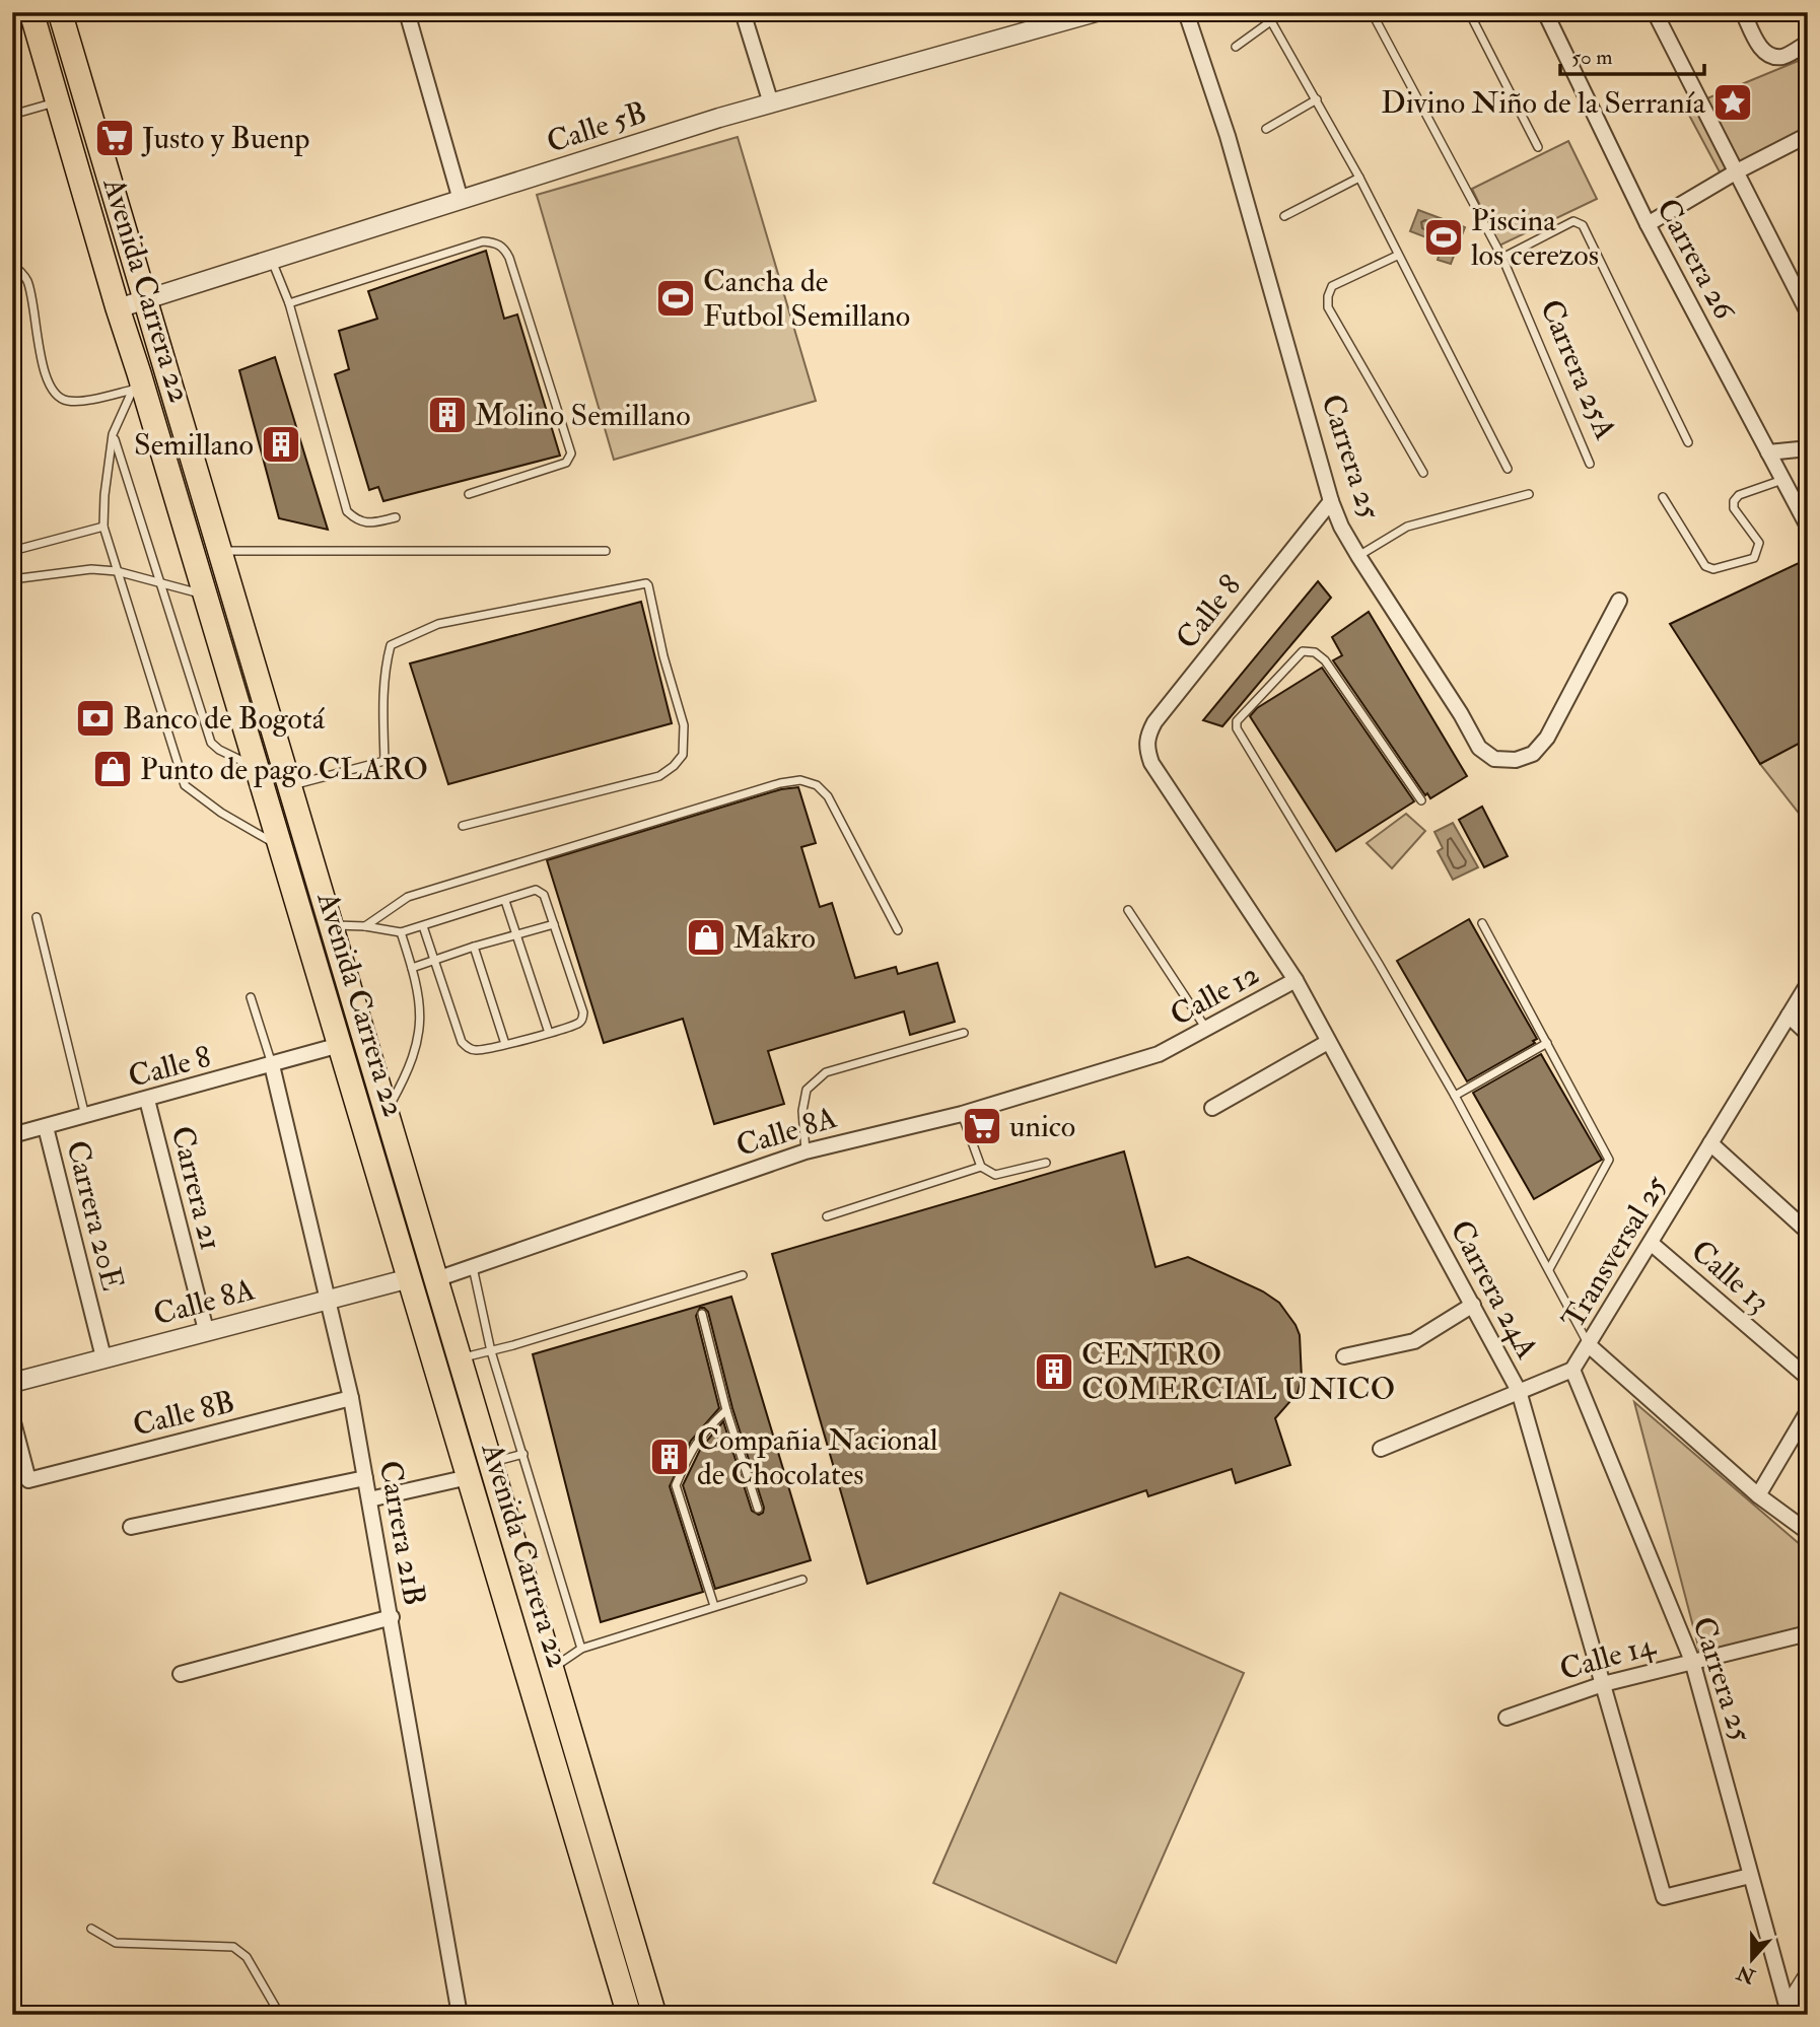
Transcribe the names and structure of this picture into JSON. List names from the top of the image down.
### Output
{
  "streets": {
    "main road": ["Avenida Carrera 22"],
    "street": [
      "Calle 5B",
      "Carrera 26",
      "Carrera 25",
      "Calle 8",
      "Calle 12",
      "Calle 8A",
      "Carrera 21",
      "Carrera 20E",
      "Transversal 25",
      "Calle 13",
      "Carrera 24A",
      "Calle 8B",
      "Carrera 21B",
      "Calle 14"
    ],
    "lane": ["Carrera 25A"]
  },
  "crossings": [
    ["Calle 5B", "Avenida Carrera 22"],
    ["Avenida Carrera 22", "Calle 8"],
    ["Avenida Carrera 22", "Calle 8A"],
    ["Carrera 25", "Calle 8"],
    ["Carrera 25", "Transversal 25"],
    ["Carrera 25", "Carrera 24A"],
    ["Carrera 25", "Calle 14"],
    ["Calle 8", "Carrera 21"],
    ["Calle 8", "Carrera 20E"],
    ["Calle 8", "Carrera 24A"],
    ["Calle 8", "Carrera 21B"],
    ["Calle 12", "Calle 8A"],
    ["Calle 12", "Carrera 24A"],
    ["Calle 8A", "Carrera 21"],
    ["Calle 8A", "Carrera 20E"],
    ["Calle 8A", "Carrera 21B"],
    ["Transversal 25", "Calle 13"],
    ["Transversal 25", "Carrera 24A"],
    ["Carrera 24A", "Calle 14"],
    ["Calle 8B", "Carrera 21B"]
  ],
  "places": {
    "place": ["Divino Niño de la Serranía"],
    "supermarket": ["Justo y Buenp", "unico"],
    "sports": ["Piscina los cerezos", "Cancha de Futbol Semillano"],
    "building": [
      "Molino Semillano",
      "Semillano",
      "CENTRO COMERCIAL UNICO",
      "Compañia Nacional de Chocolates"
    ],
    "bank": ["Banco de Bogotá"],
    "shop": ["Punto de pago CLARO", "Makro"]
  },
  "scale_bar": "50 m",
  "north": "bottom"
}
